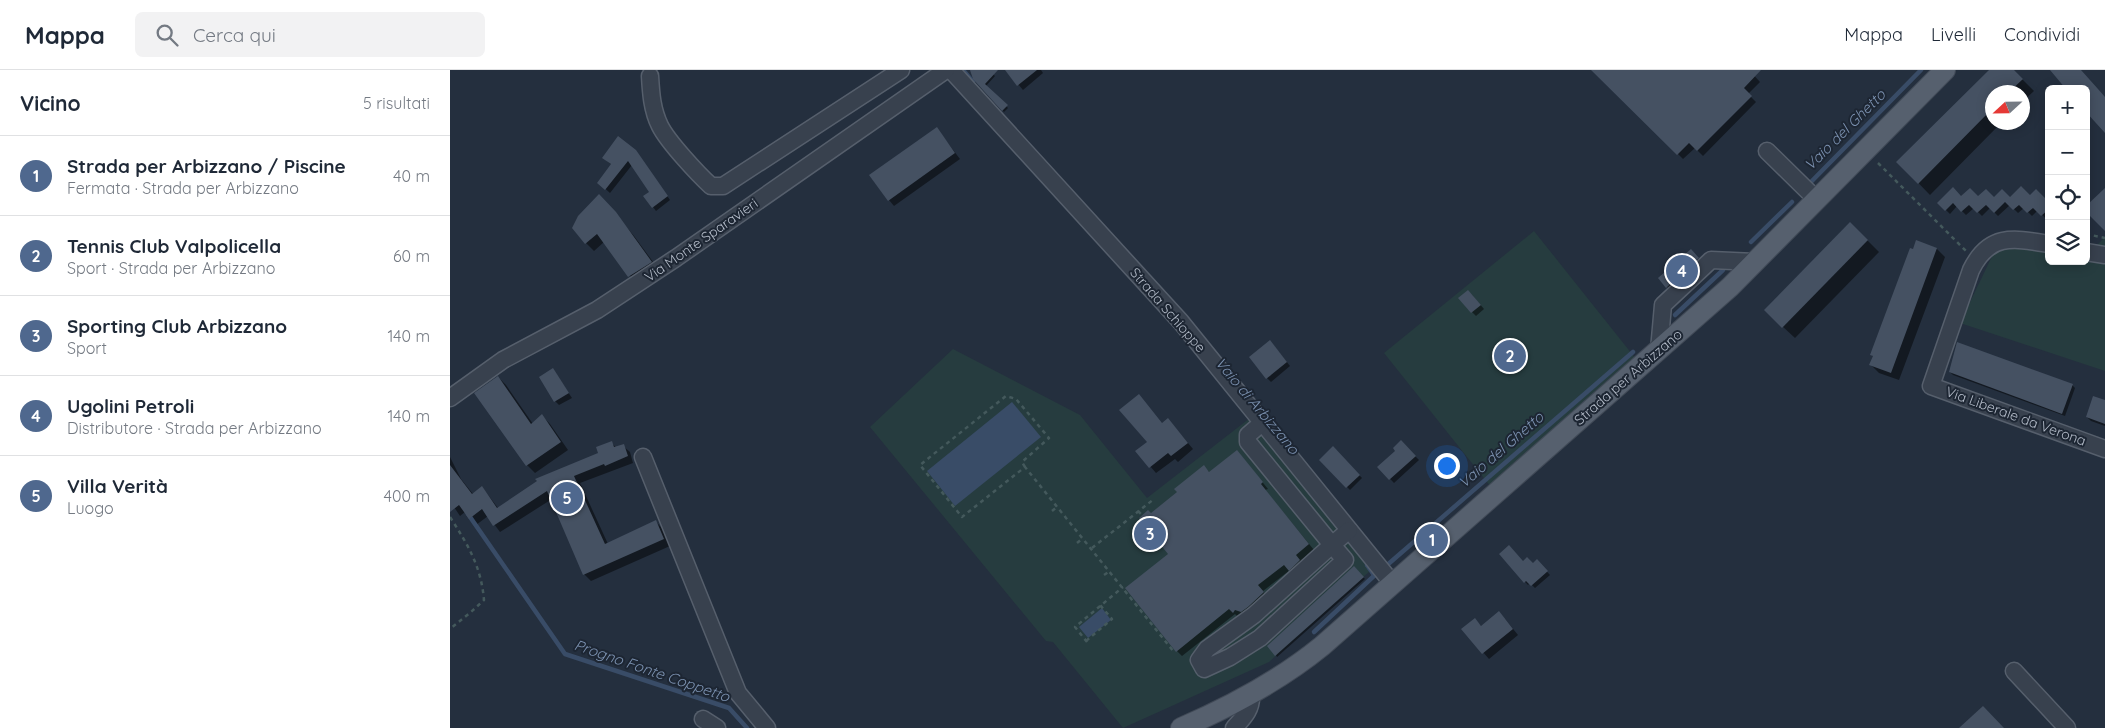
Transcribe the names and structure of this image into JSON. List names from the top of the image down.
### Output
{
  "streets": {
    "main road": ["Strada per Arbizzano"],
    "street": ["Via Monte Sparavieri", "Strada Schioppe", "Via Liberale da Verona"]
  },
  "crossings": [
    ["Via Monte Sparavieri", "Strada Schioppe"],
    ["Strada Schioppe", "Strada per Arbizzano"]
  ],
  "water": ["Vaio del Ghetto", "Vaio di Arbizzano", "Progno Fonte Coppetto"],
  "north": "left",
  "page": {
    "header": "Mappa",
    "search": "Cerca qui",
    "nav": ["Mappa", "Livelli", "Condividi"],
    "heading": ["Vicino", "5 risultati"],
    "map_buttons": ["+", "−"],
    "list": [
      {
        "mark": "1",
        "name": "Strada per Arbizzano / Piscine",
        "note": "Fermata · Strada per Arbizzano",
        "value": "40 m"
      },
      {
        "mark": "2",
        "name": "Tennis Club Valpolicella",
        "note": "Sport · Strada per Arbizzano",
        "value": "60 m"
      },
      {
        "mark": "3",
        "name": "Sporting Club Arbizzano",
        "note": "Sport",
        "value": "140 m"
      },
      {
        "mark": "4",
        "name": "Ugolini Petroli",
        "note": "Distributore · Strada per Arbizzano",
        "value": "140 m"
      },
      {
        "mark": "5",
        "name": "Villa Verità",
        "note": "Luogo",
        "value": "400 m"
      }
    ],
    "pins": [
      "4",
      "2",
      "5",
      "3",
      "1"
    ]
  }
}
